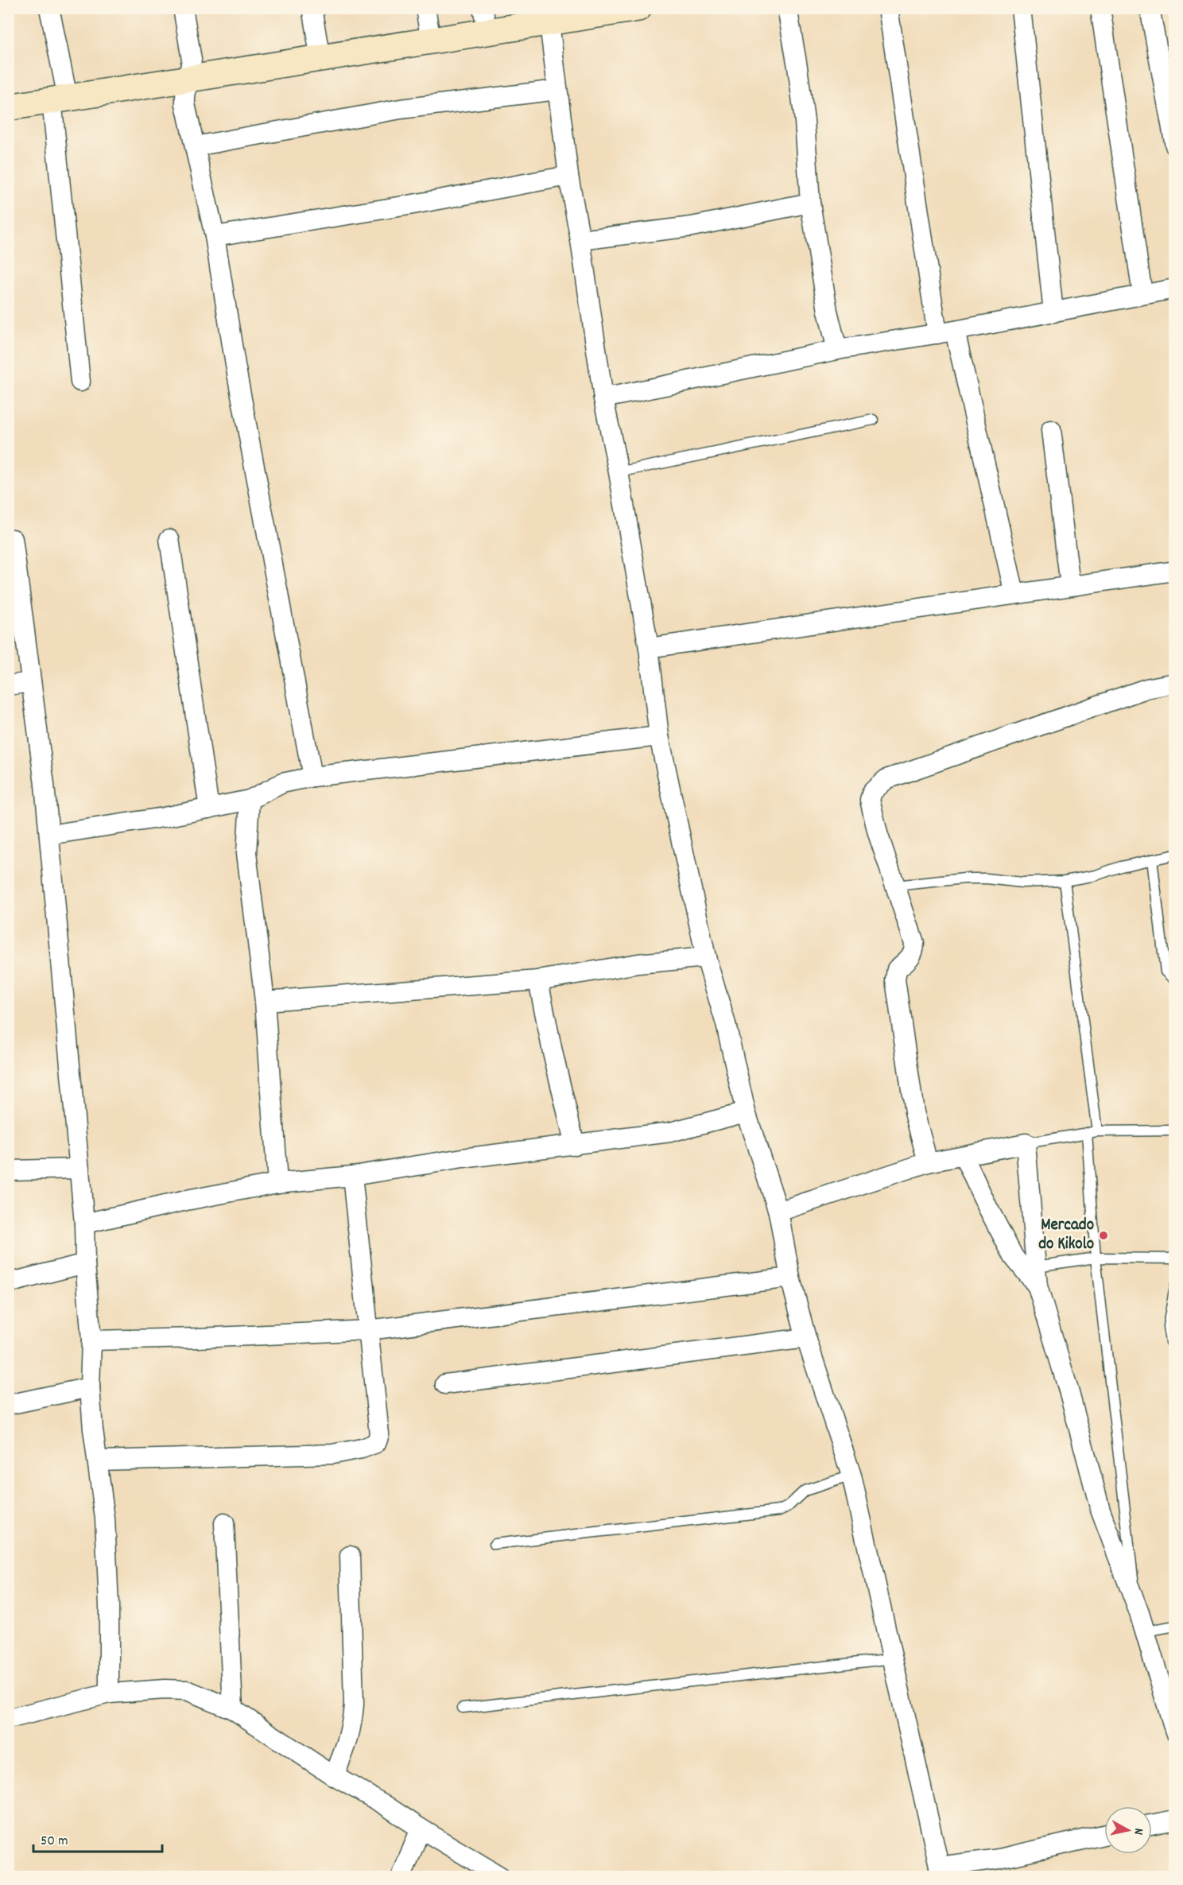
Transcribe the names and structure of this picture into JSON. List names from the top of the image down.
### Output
{
  "places": ["Mercado do Kikolo"],
  "scale_bar": "50 m",
  "north": "right"
}
